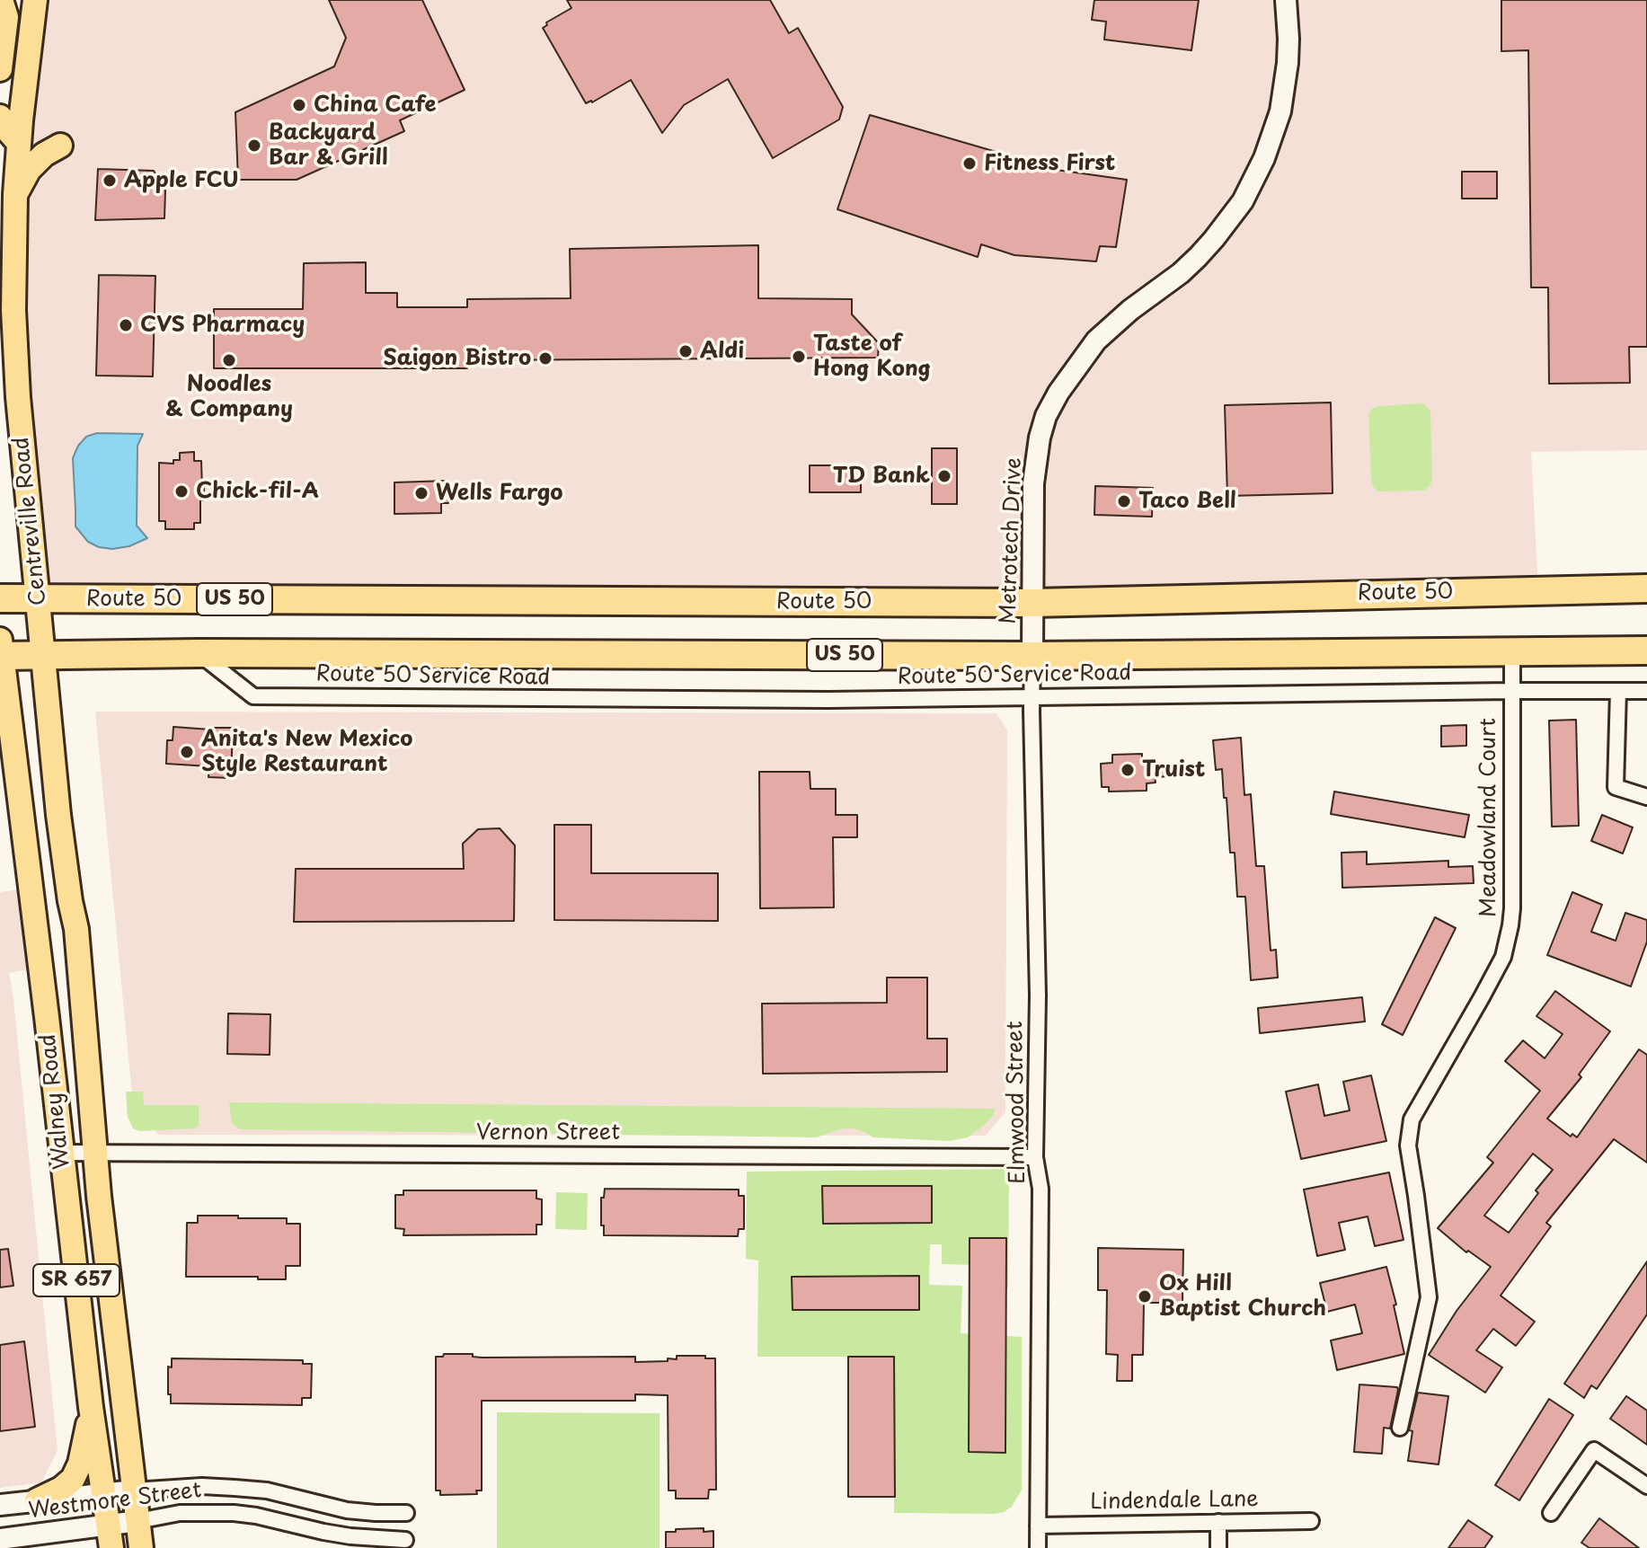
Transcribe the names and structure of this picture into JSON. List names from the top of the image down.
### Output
{
  "streets": {
    "highway": ["Route 50", "US 50"],
    "main road": ["Centreville Road", "Walney Road", "SR 657"],
    "street": [
      "Metrotech Drive",
      "Route 50 Service Road",
      "Meadowland Court",
      "Elmwood Street",
      "Vernon Street",
      "Westmore Street",
      "Lindendale Lane"
    ]
  },
  "crossings": [
    ["Centreville Road", "Route 50"],
    ["Centreville Road", "US 50"],
    ["Centreville Road", "Walney Road"],
    ["Metrotech Drive", "Route 50"],
    ["Metrotech Drive", "US 50"],
    ["Metrotech Drive", "Elmwood Street"],
    ["US 50", "Route 50 Service Road"],
    ["US 50", "Meadowland Court"],
    ["US 50", "Walney Road"],
    ["US 50", "Elmwood Street"],
    ["Route 50 Service Road", "Meadowland Court"],
    ["Route 50 Service Road", "Elmwood Street"],
    ["Walney Road", "Vernon Street"],
    ["Walney Road", "Westmore Street"],
    ["Elmwood Street", "Vernon Street"],
    ["Elmwood Street", "Lindendale Lane"]
  ],
  "places": [
    "China Cafe",
    "Backyard Bar & Grill",
    "Fitness First",
    "Apple FCU",
    "CVS Pharmacy",
    "Aldi",
    "Taste of Hong Kong",
    "Saigon Bistro",
    "Noodles & Company",
    "TD Bank",
    "Chick-fil-A",
    "Wells Fargo",
    "Taco Bell",
    "Anita's New Mexico Style Restaurant",
    "Truist",
    "Ox Hill Baptist Church"
  ]
}
